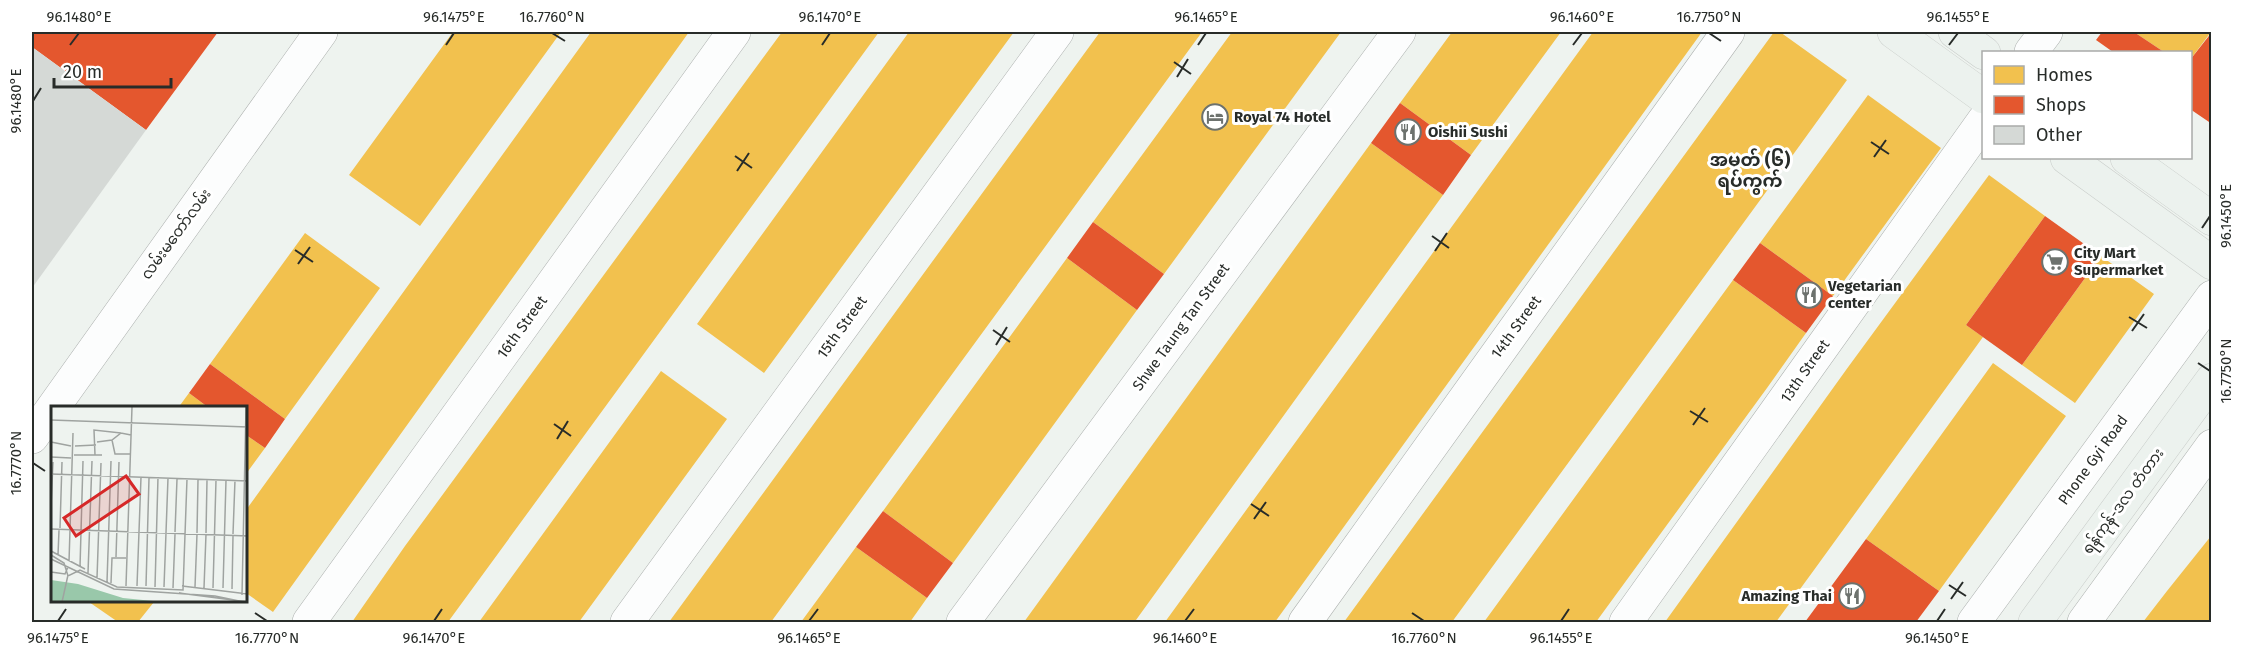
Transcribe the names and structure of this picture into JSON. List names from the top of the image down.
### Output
{
  "streets": {
    "main road": ["ရန်ကုန်-ဒလ တံတား"],
    "street": [
      "လမ်းမတော်လမ်း",
      "16th Street",
      "15th Street",
      "Shwe Taung Tan Street",
      "14th Street",
      "13th Street",
      "Phone Gyi Road"
    ]
  },
  "districts": ["အမှတ် (၆) ရပ်ကွက်"],
  "places": {
    "hotel": ["Royal 74 Hotel"],
    "restaurant": ["Oishii Sushi", "Vegetarian center", "Amazing Thai"],
    "supermarket": ["City Mart Supermarket"]
  },
  "legend": ["Homes", "Shops", "Other"],
  "scale_bar": "20 m",
  "coordinates": [
    "96.1480°E",
    "96.1475°E",
    "16.7760°N",
    "96.1470°E",
    "96.1465°E",
    "96.1460°E",
    "16.7750°N",
    "96.1455°E",
    "96.1450°E",
    "16.7770°N"
  ]
}
